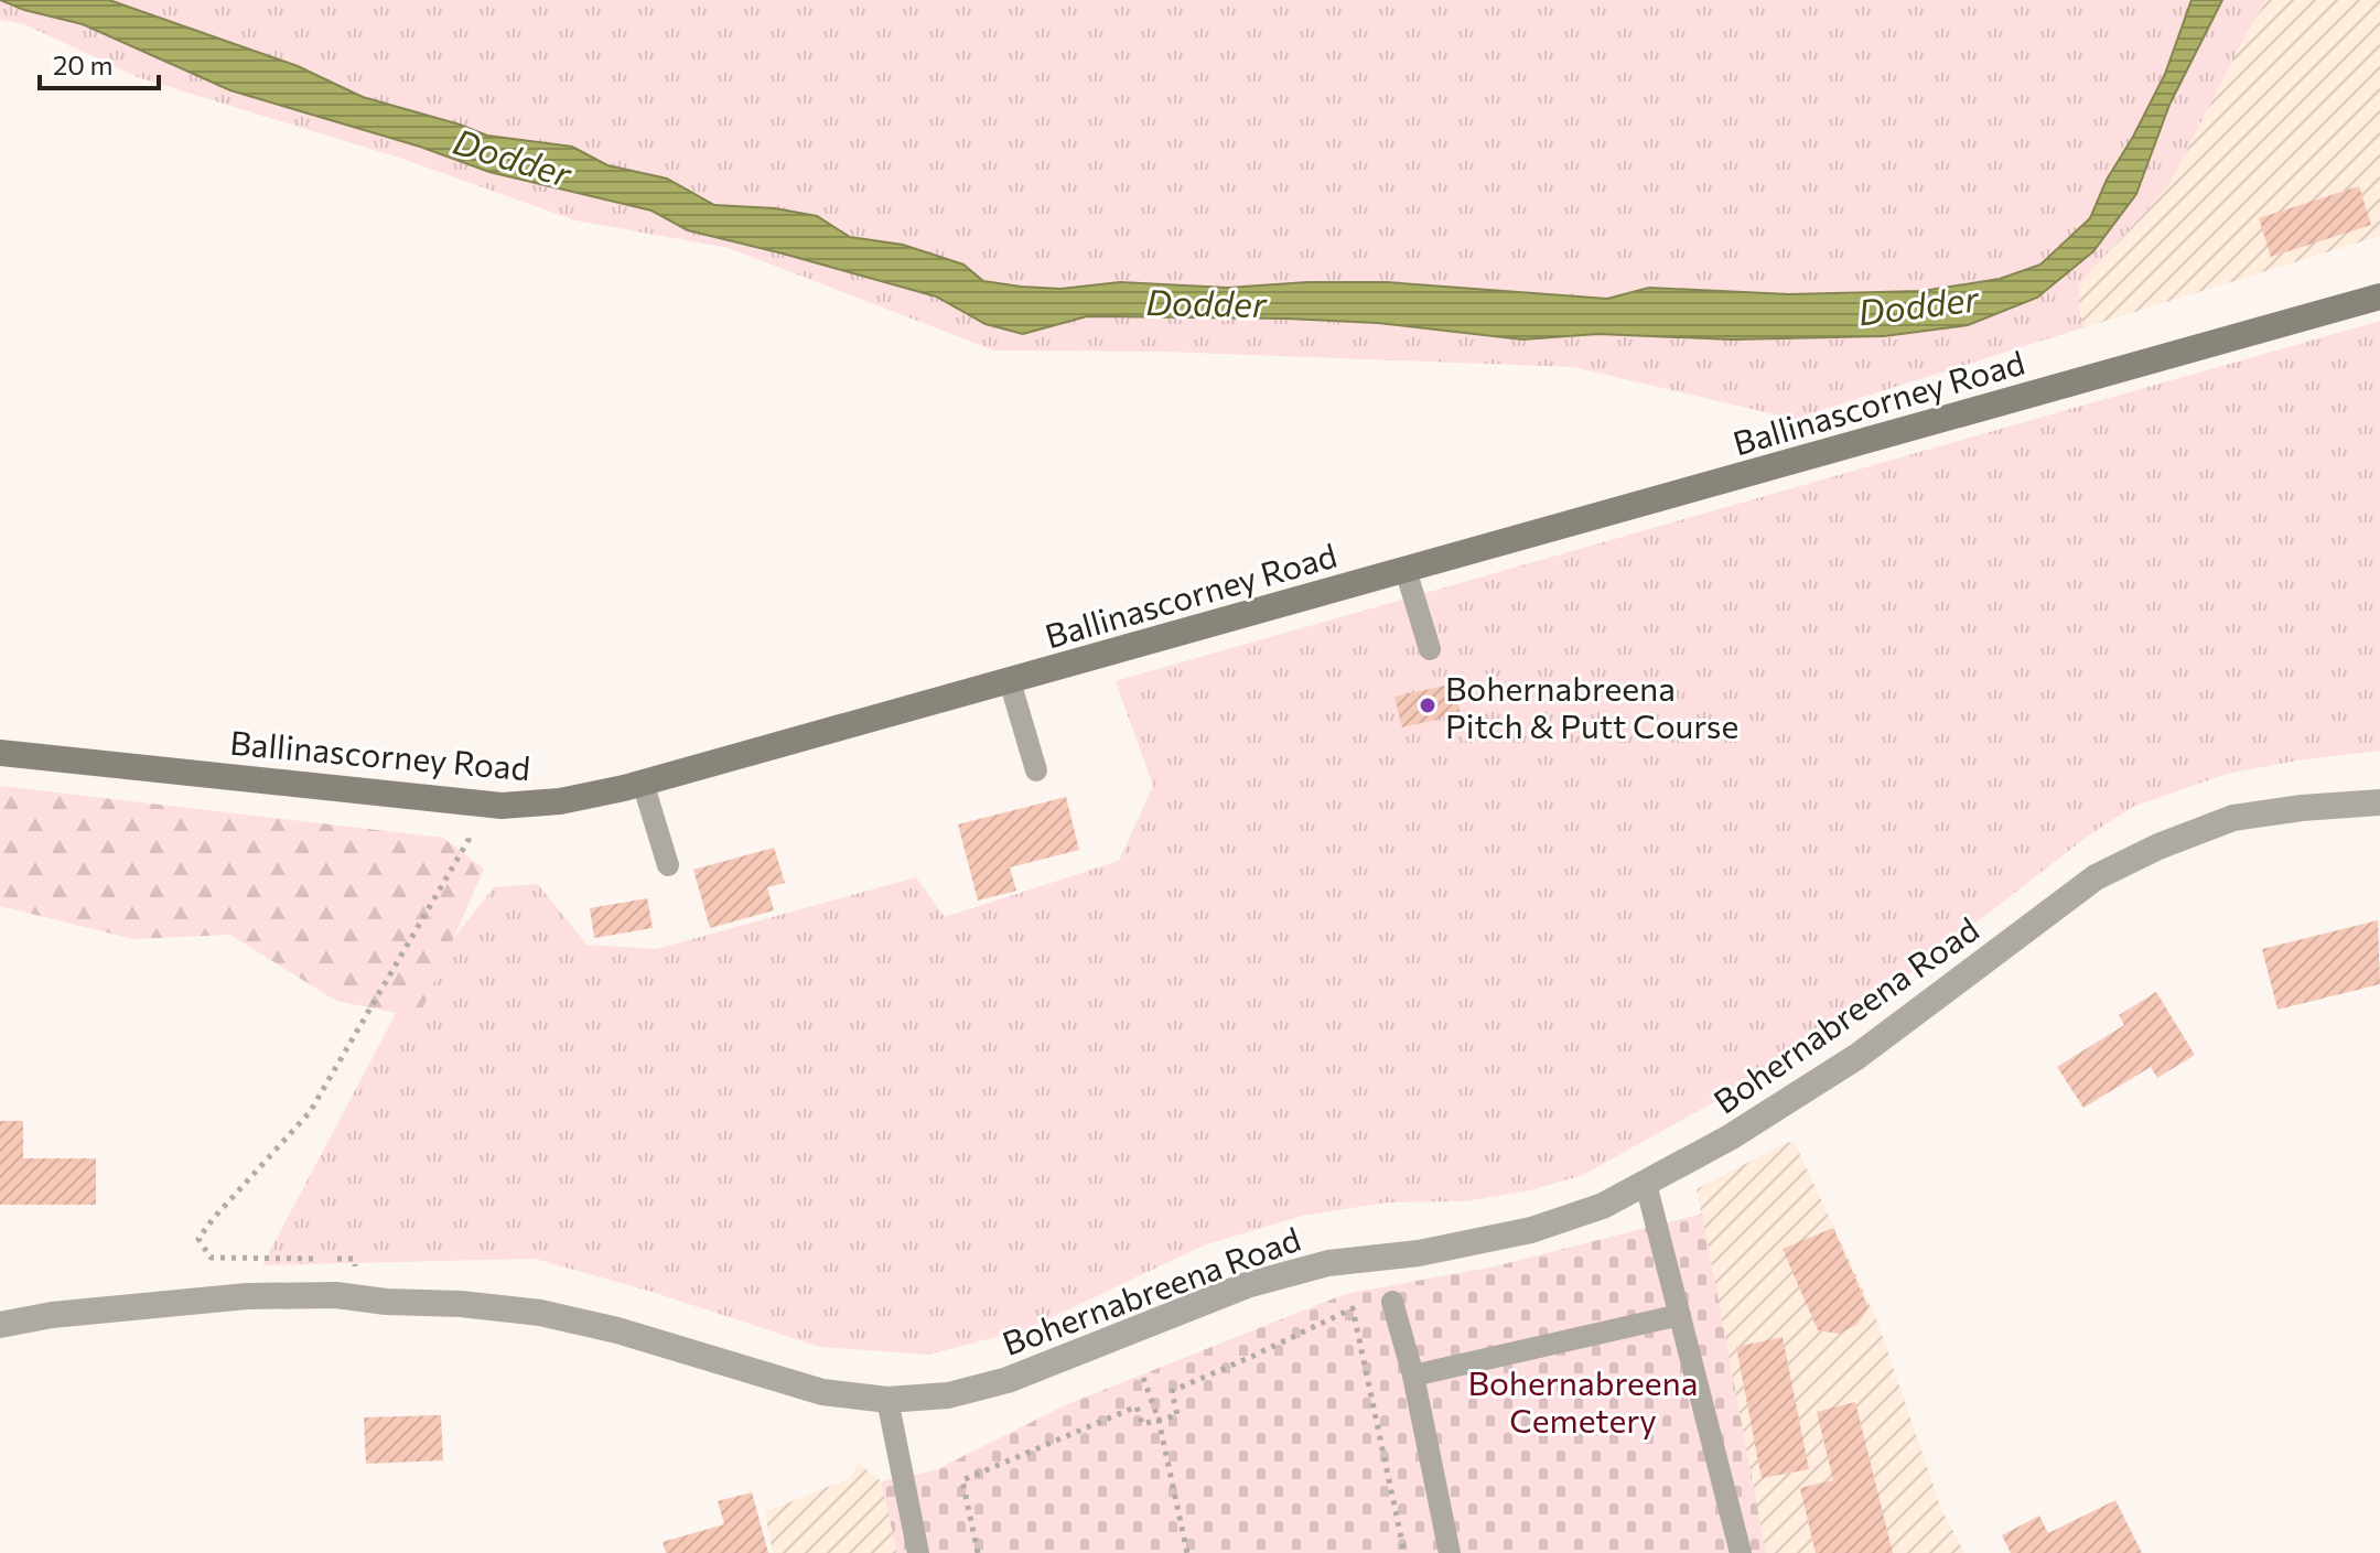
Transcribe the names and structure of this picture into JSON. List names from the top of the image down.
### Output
{
  "streets": {
    "main road": ["Ballinascorney Road"],
    "street": ["Bohernabreena Road"]
  },
  "water": ["Dodder"],
  "parks": ["Bohernabreena Cemetery"],
  "places": ["Bohernabreena Pitch & Putt Course"],
  "scale_bar": "20 m"
}
